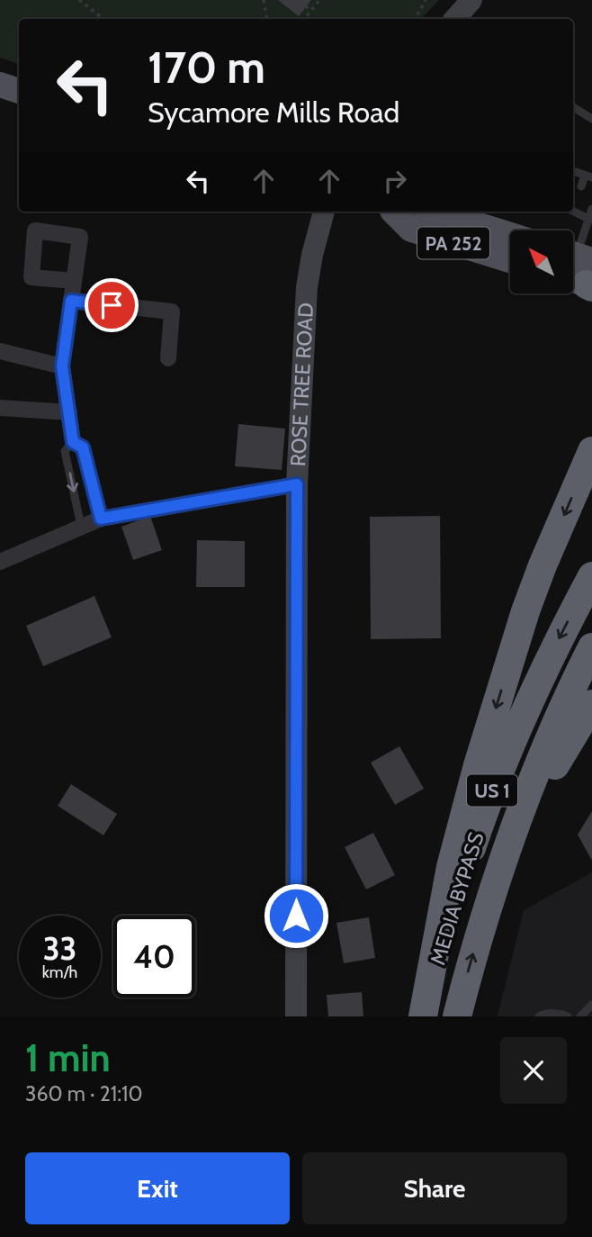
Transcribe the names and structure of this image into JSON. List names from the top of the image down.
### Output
{
  "streets": {
    "highway": ["US 1", "MEDIA BYPASS"],
    "main road": ["PA 252"],
    "street": ["ROSE TREE ROAD"]
  },
  "north": "top left",
  "page": {
    "turn": ["170 m", "Sycamore Mills Road"],
    "speed": "33 km/h",
    "limit": "40",
    "heading": ["1 min", "360 m · 21:10"],
    "buttons": ["Exit", "Share"]
  }
}
